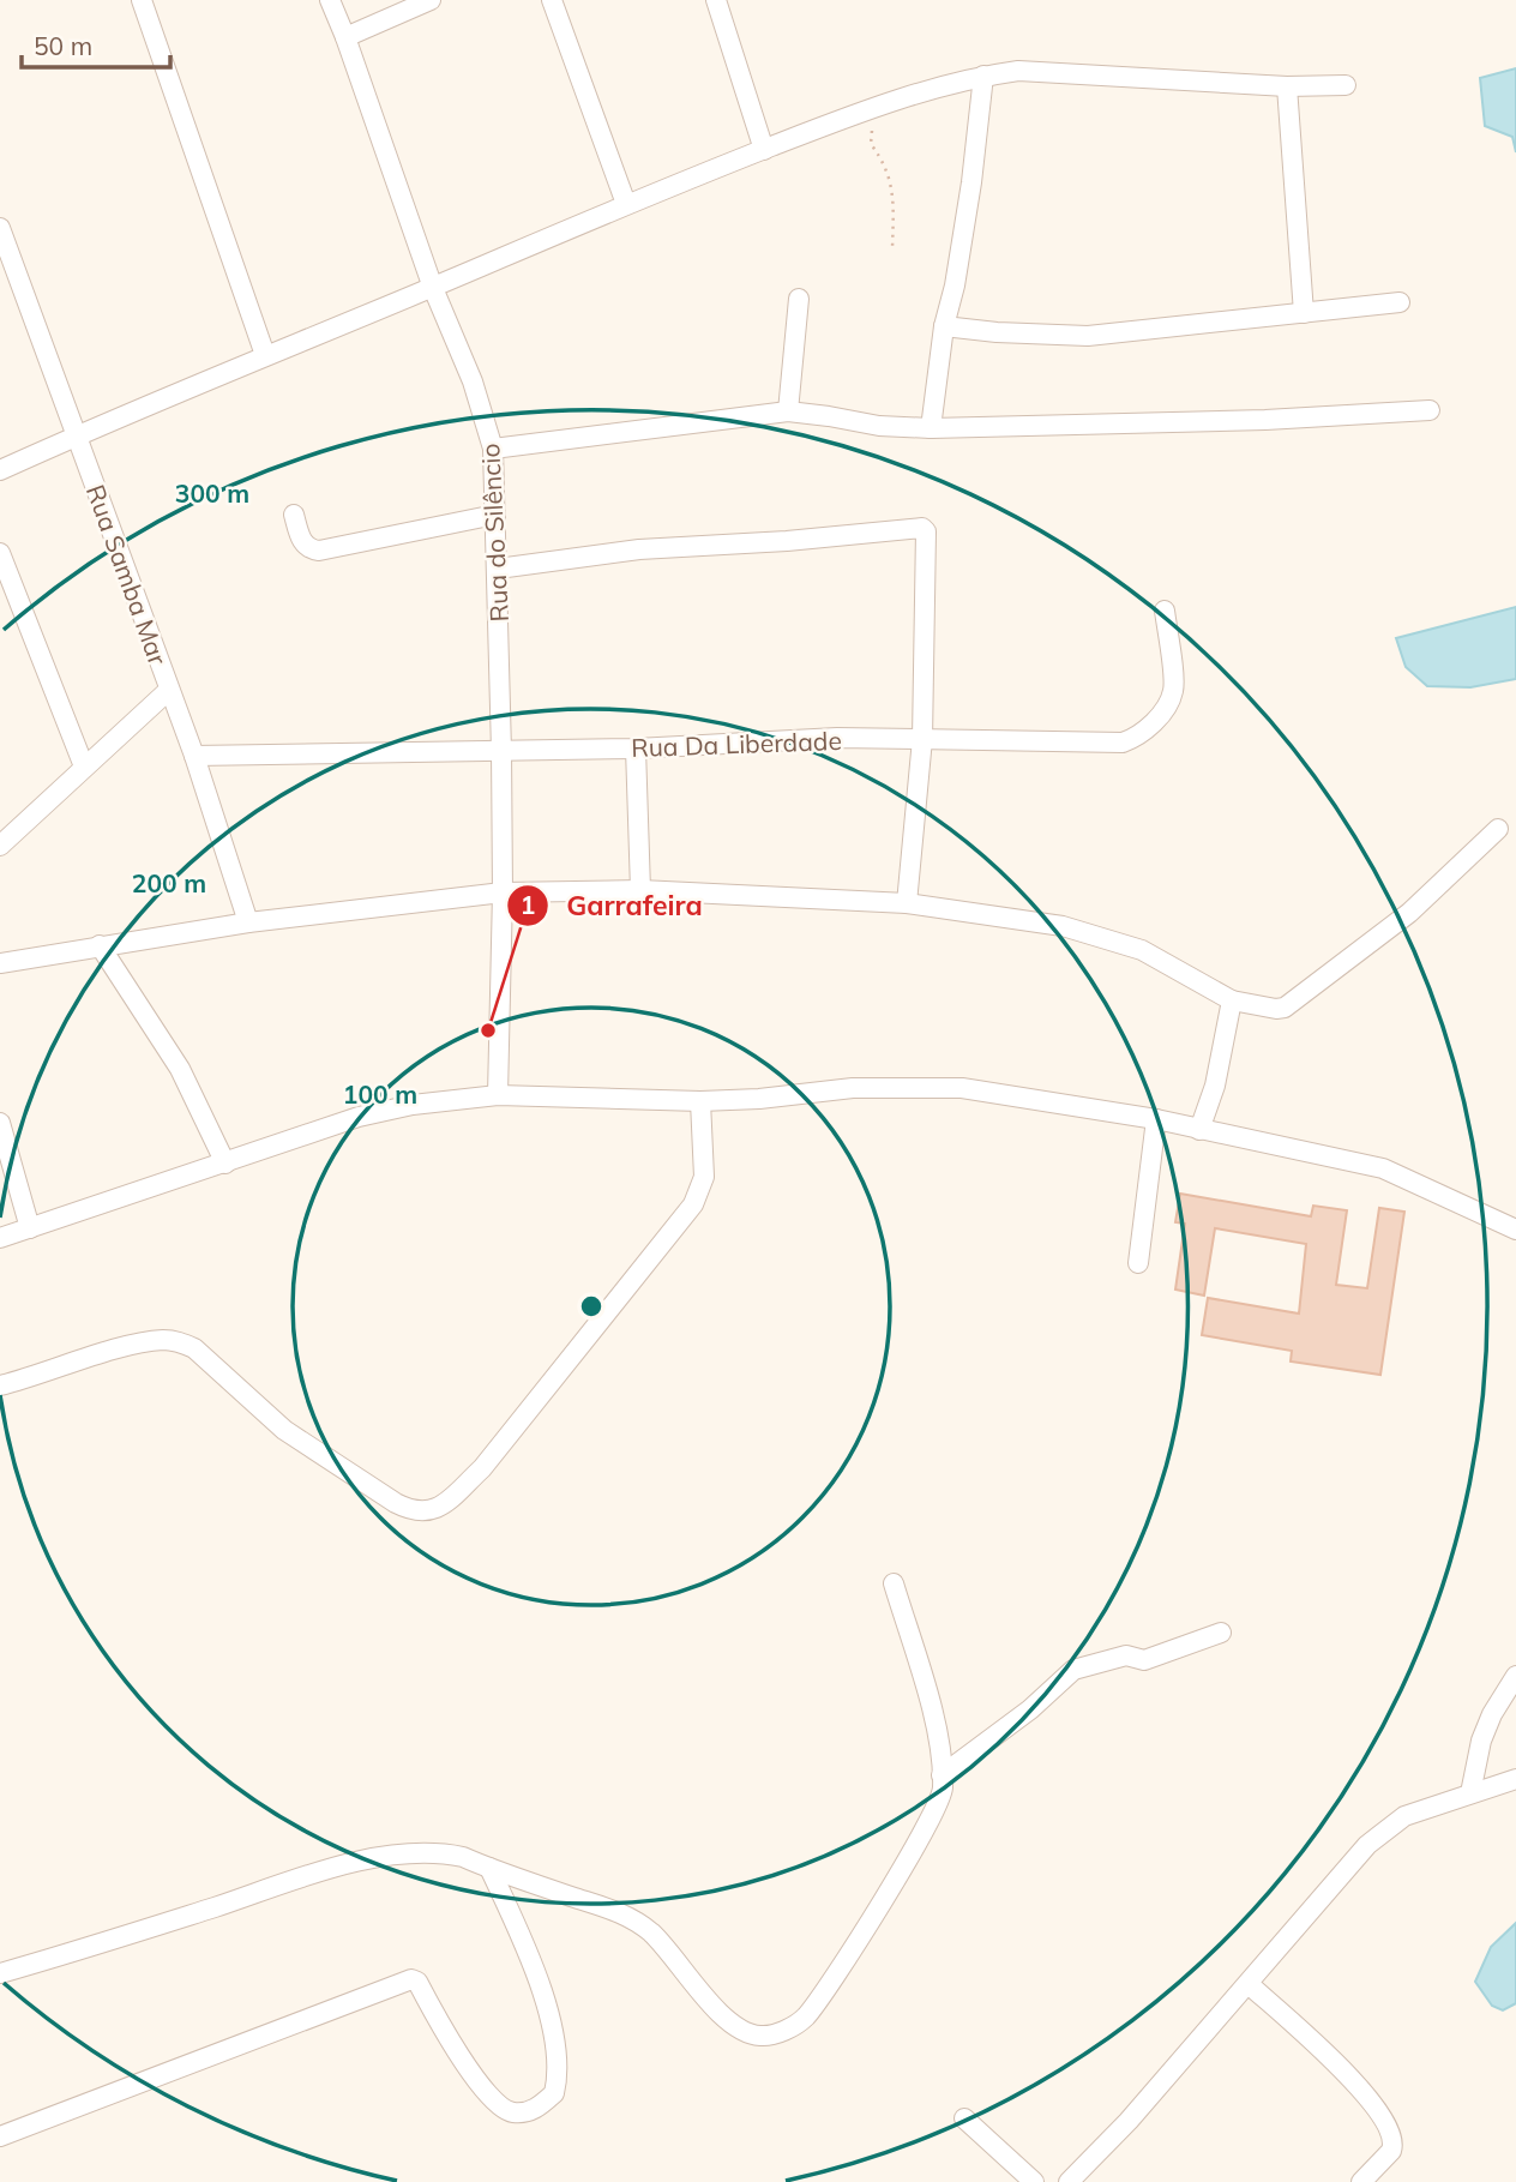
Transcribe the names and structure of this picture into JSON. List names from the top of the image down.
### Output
{
  "streets": {
    "street": ["Rua do Silêncio", "Rua Samba Mar", "Rua Da Liberdade"]
  },
  "crossings": [
    ["Rua do Silêncio", "Rua Da Liberdade"],
    ["Rua Samba Mar", "Rua Da Liberdade"]
  ],
  "places": ["Garrafeira"],
  "scale_bar": "50 m",
  "rings": ["300 m", "200 m", "100 m"]
}
